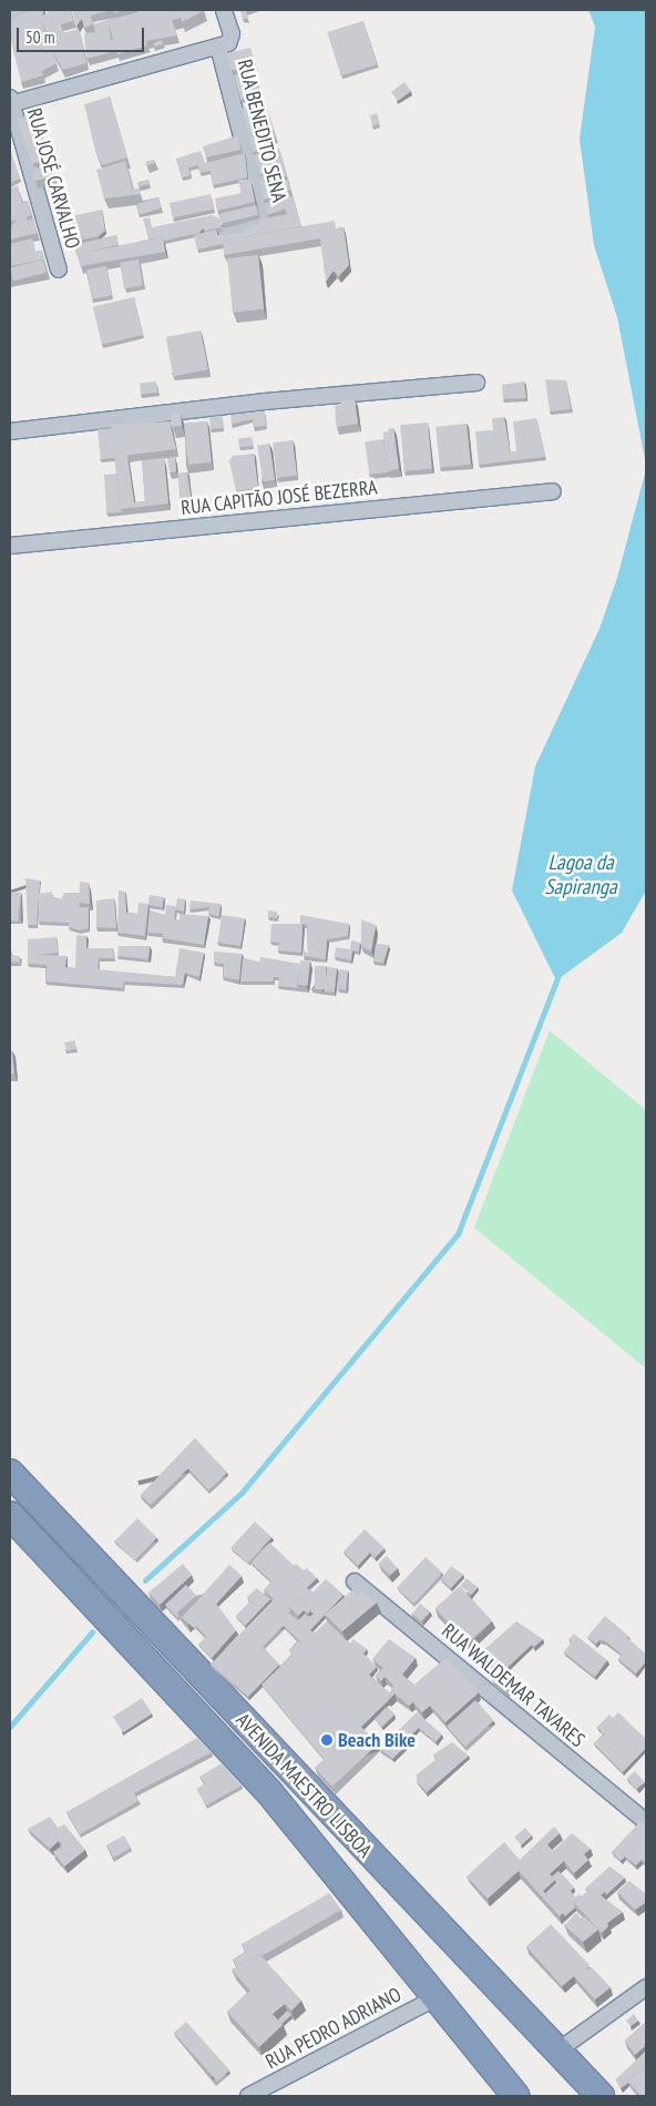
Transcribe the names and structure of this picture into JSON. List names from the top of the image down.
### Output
{
  "streets": {
    "highway": ["AVENIDA MAESTRO LISBOA"],
    "street": [
      "RUA BENEDITO SENA",
      "RUA JOSÉ CARVALHO",
      "RUA CAPITÃO JOSÉ BEZERRA",
      "RUA WALDEMAR TAVARES",
      "RUA PEDRO ADRIANO"
    ]
  },
  "crossings": [
    ["AVENIDA MAESTRO LISBOA", "RUA PEDRO ADRIANO"]
  ],
  "water": ["Lagoa da Sapiranga"],
  "places": ["Beach Bike"],
  "scale_bar": "50 m"
}
